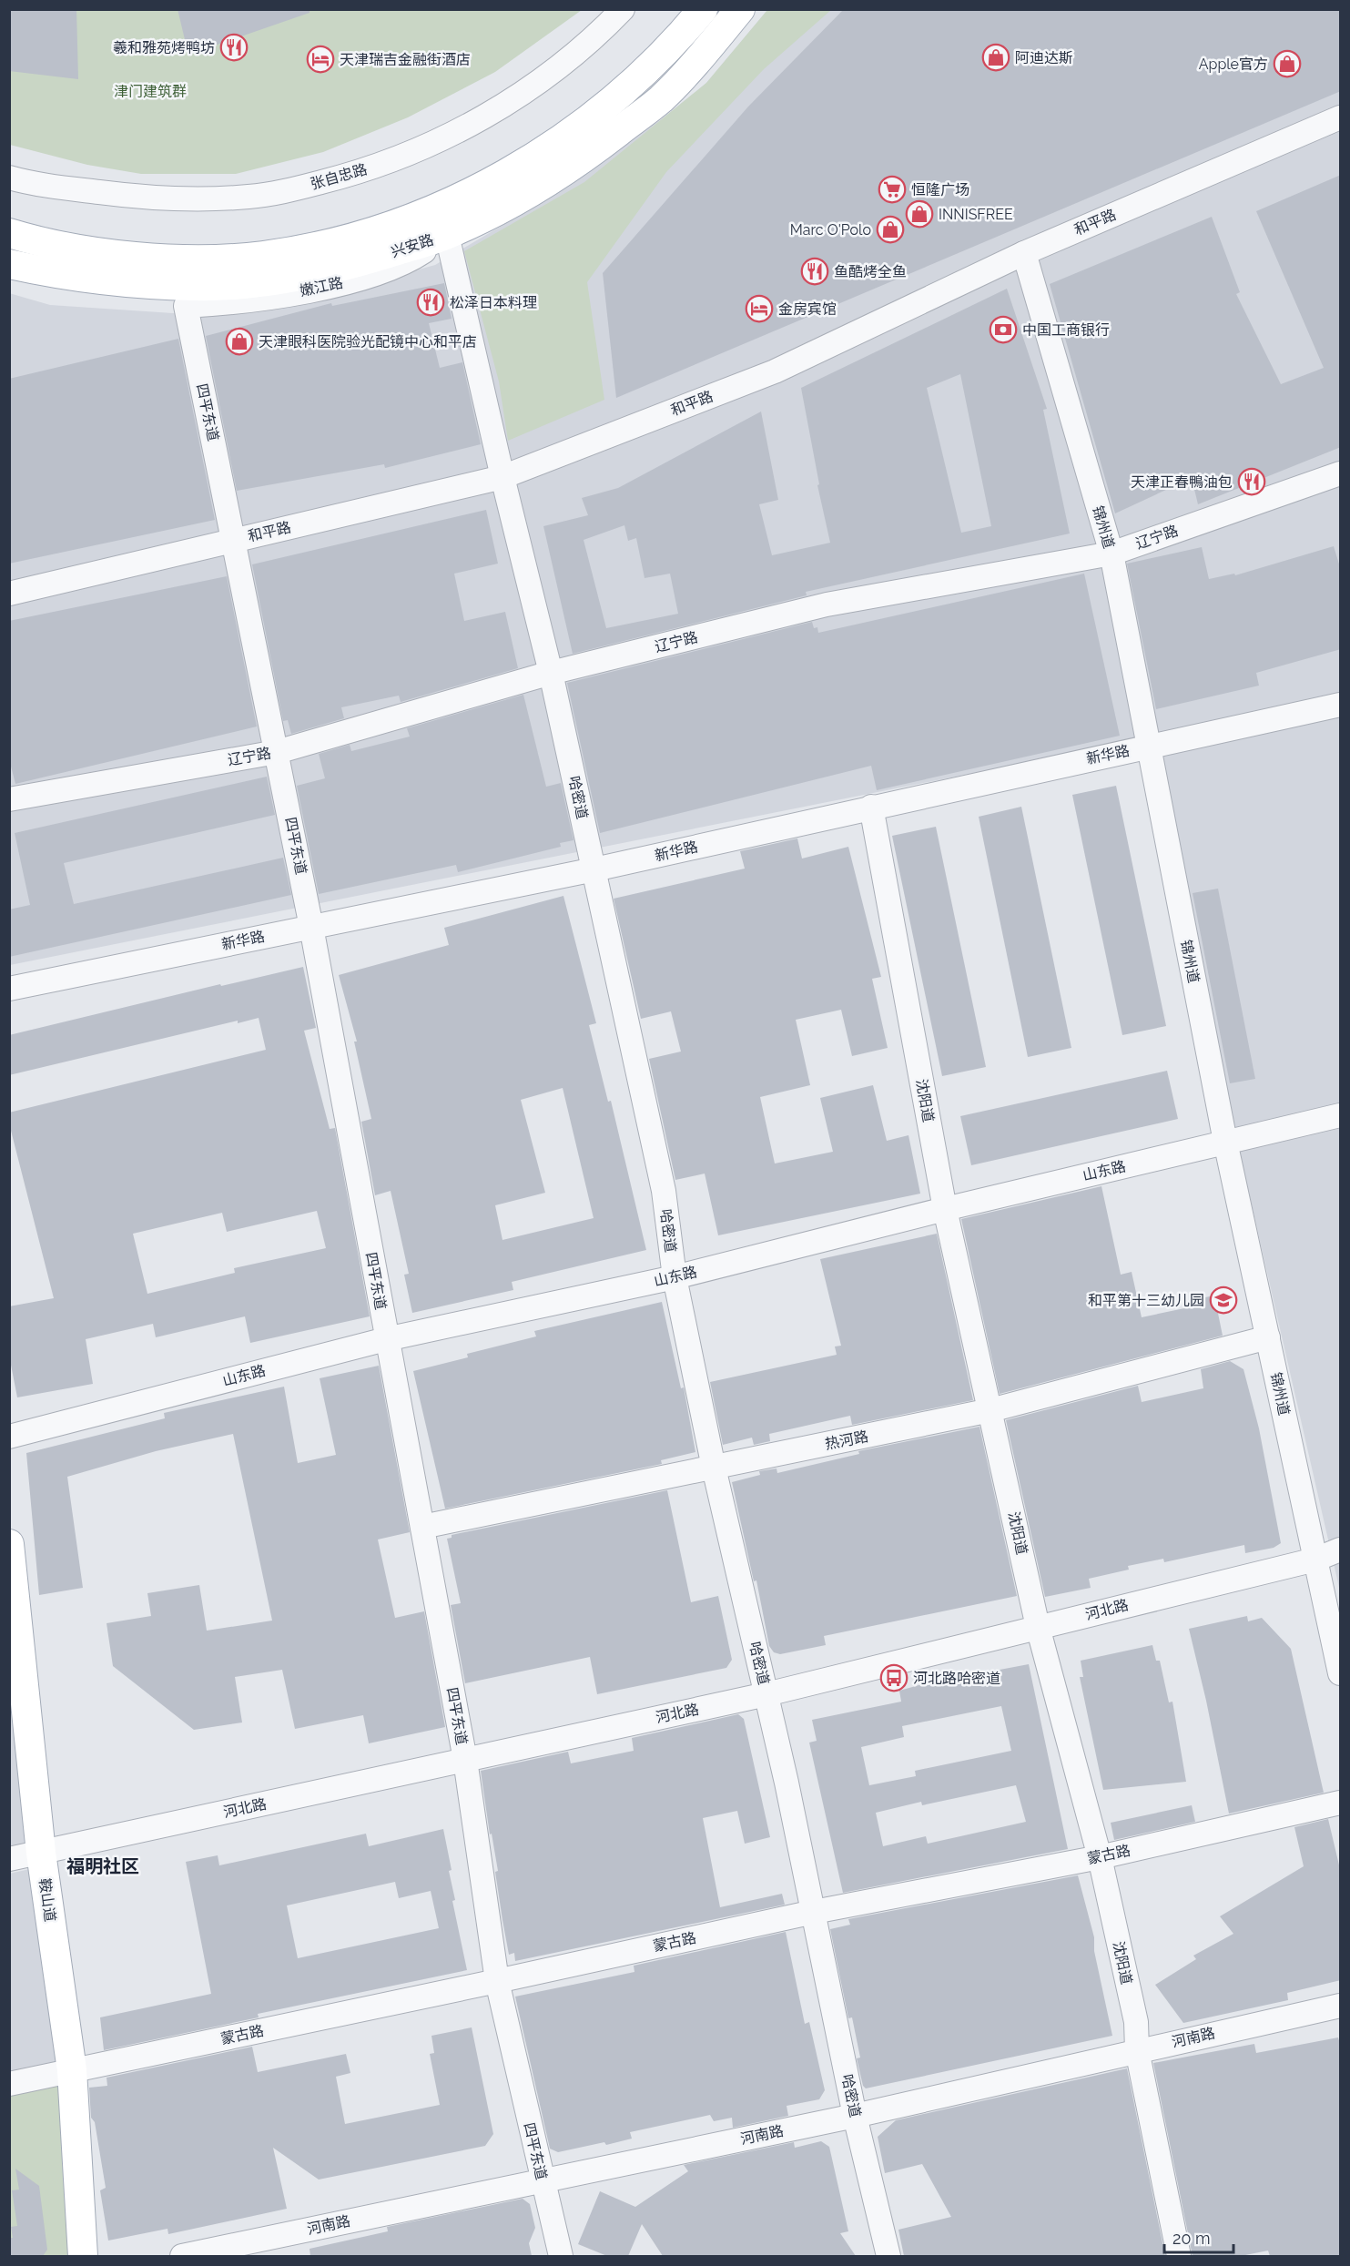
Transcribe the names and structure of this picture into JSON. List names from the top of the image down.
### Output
{
  "streets": {
    "main road": ["兴安路", "鞍山道"],
    "street": [
      "张自忠路",
      "和平路",
      "嫩江路",
      "四平东道",
      "锦州道",
      "辽宁路",
      "新华路",
      "哈密道",
      "沈阳道",
      "山东路",
      "热河路",
      "河北路",
      "蒙古路",
      "河南路"
    ]
  },
  "crossings": [
    ["和平路", "四平东道"],
    ["和平路", "锦州道"],
    ["和平路", "哈密道"],
    ["兴安路", "嫩江路"],
    ["兴安路", "哈密道"],
    ["嫩江路", "四平东道"],
    ["嫩江路", "哈密道"],
    ["四平东道", "辽宁路"],
    ["四平东道", "新华路"],
    ["四平东道", "山东路"],
    ["四平东道", "热河路"],
    ["四平东道", "河北路"],
    ["四平东道", "蒙古路"],
    ["四平东道", "河南路"],
    ["锦州道", "辽宁路"],
    ["锦州道", "新华路"],
    ["锦州道", "山东路"],
    ["锦州道", "热河路"],
    ["锦州道", "河北路"],
    ["辽宁路", "哈密道"],
    ["新华路", "哈密道"],
    ["新华路", "沈阳道"],
    ["哈密道", "山东路"],
    ["哈密道", "热河路"],
    ["哈密道", "河北路"],
    ["哈密道", "蒙古路"],
    ["哈密道", "河南路"],
    ["沈阳道", "山东路"],
    ["沈阳道", "热河路"],
    ["沈阳道", "河北路"],
    ["沈阳道", "蒙古路"],
    ["沈阳道", "河南路"],
    ["河北路", "鞍山道"],
    ["蒙古路", "鞍山道"]
  ],
  "districts": ["福明社区"],
  "parks": ["津门建筑群"],
  "places": {
    "restaurant": [
      "羲和雅苑烤鸭坊",
      "鱼酷烤全鱼",
      "松泽日本料理",
      "天津正春鴨油包"
    ],
    "shop": [
      "阿迪达斯",
      "Apple官方",
      "INNISFREE",
      "Marc O'Polo",
      "天津眼科医院验光配镜中心和平店"
    ],
    "hotel": ["天津瑞吉金融街酒店", "金房宾馆"],
    "supermarket": ["恒隆广场"],
    "bank": ["中国工商银行"],
    "school or university": ["和平第十三幼儿园"],
    "bus stop": ["河北路哈密道"]
  },
  "scale_bar": "20 m"
}
